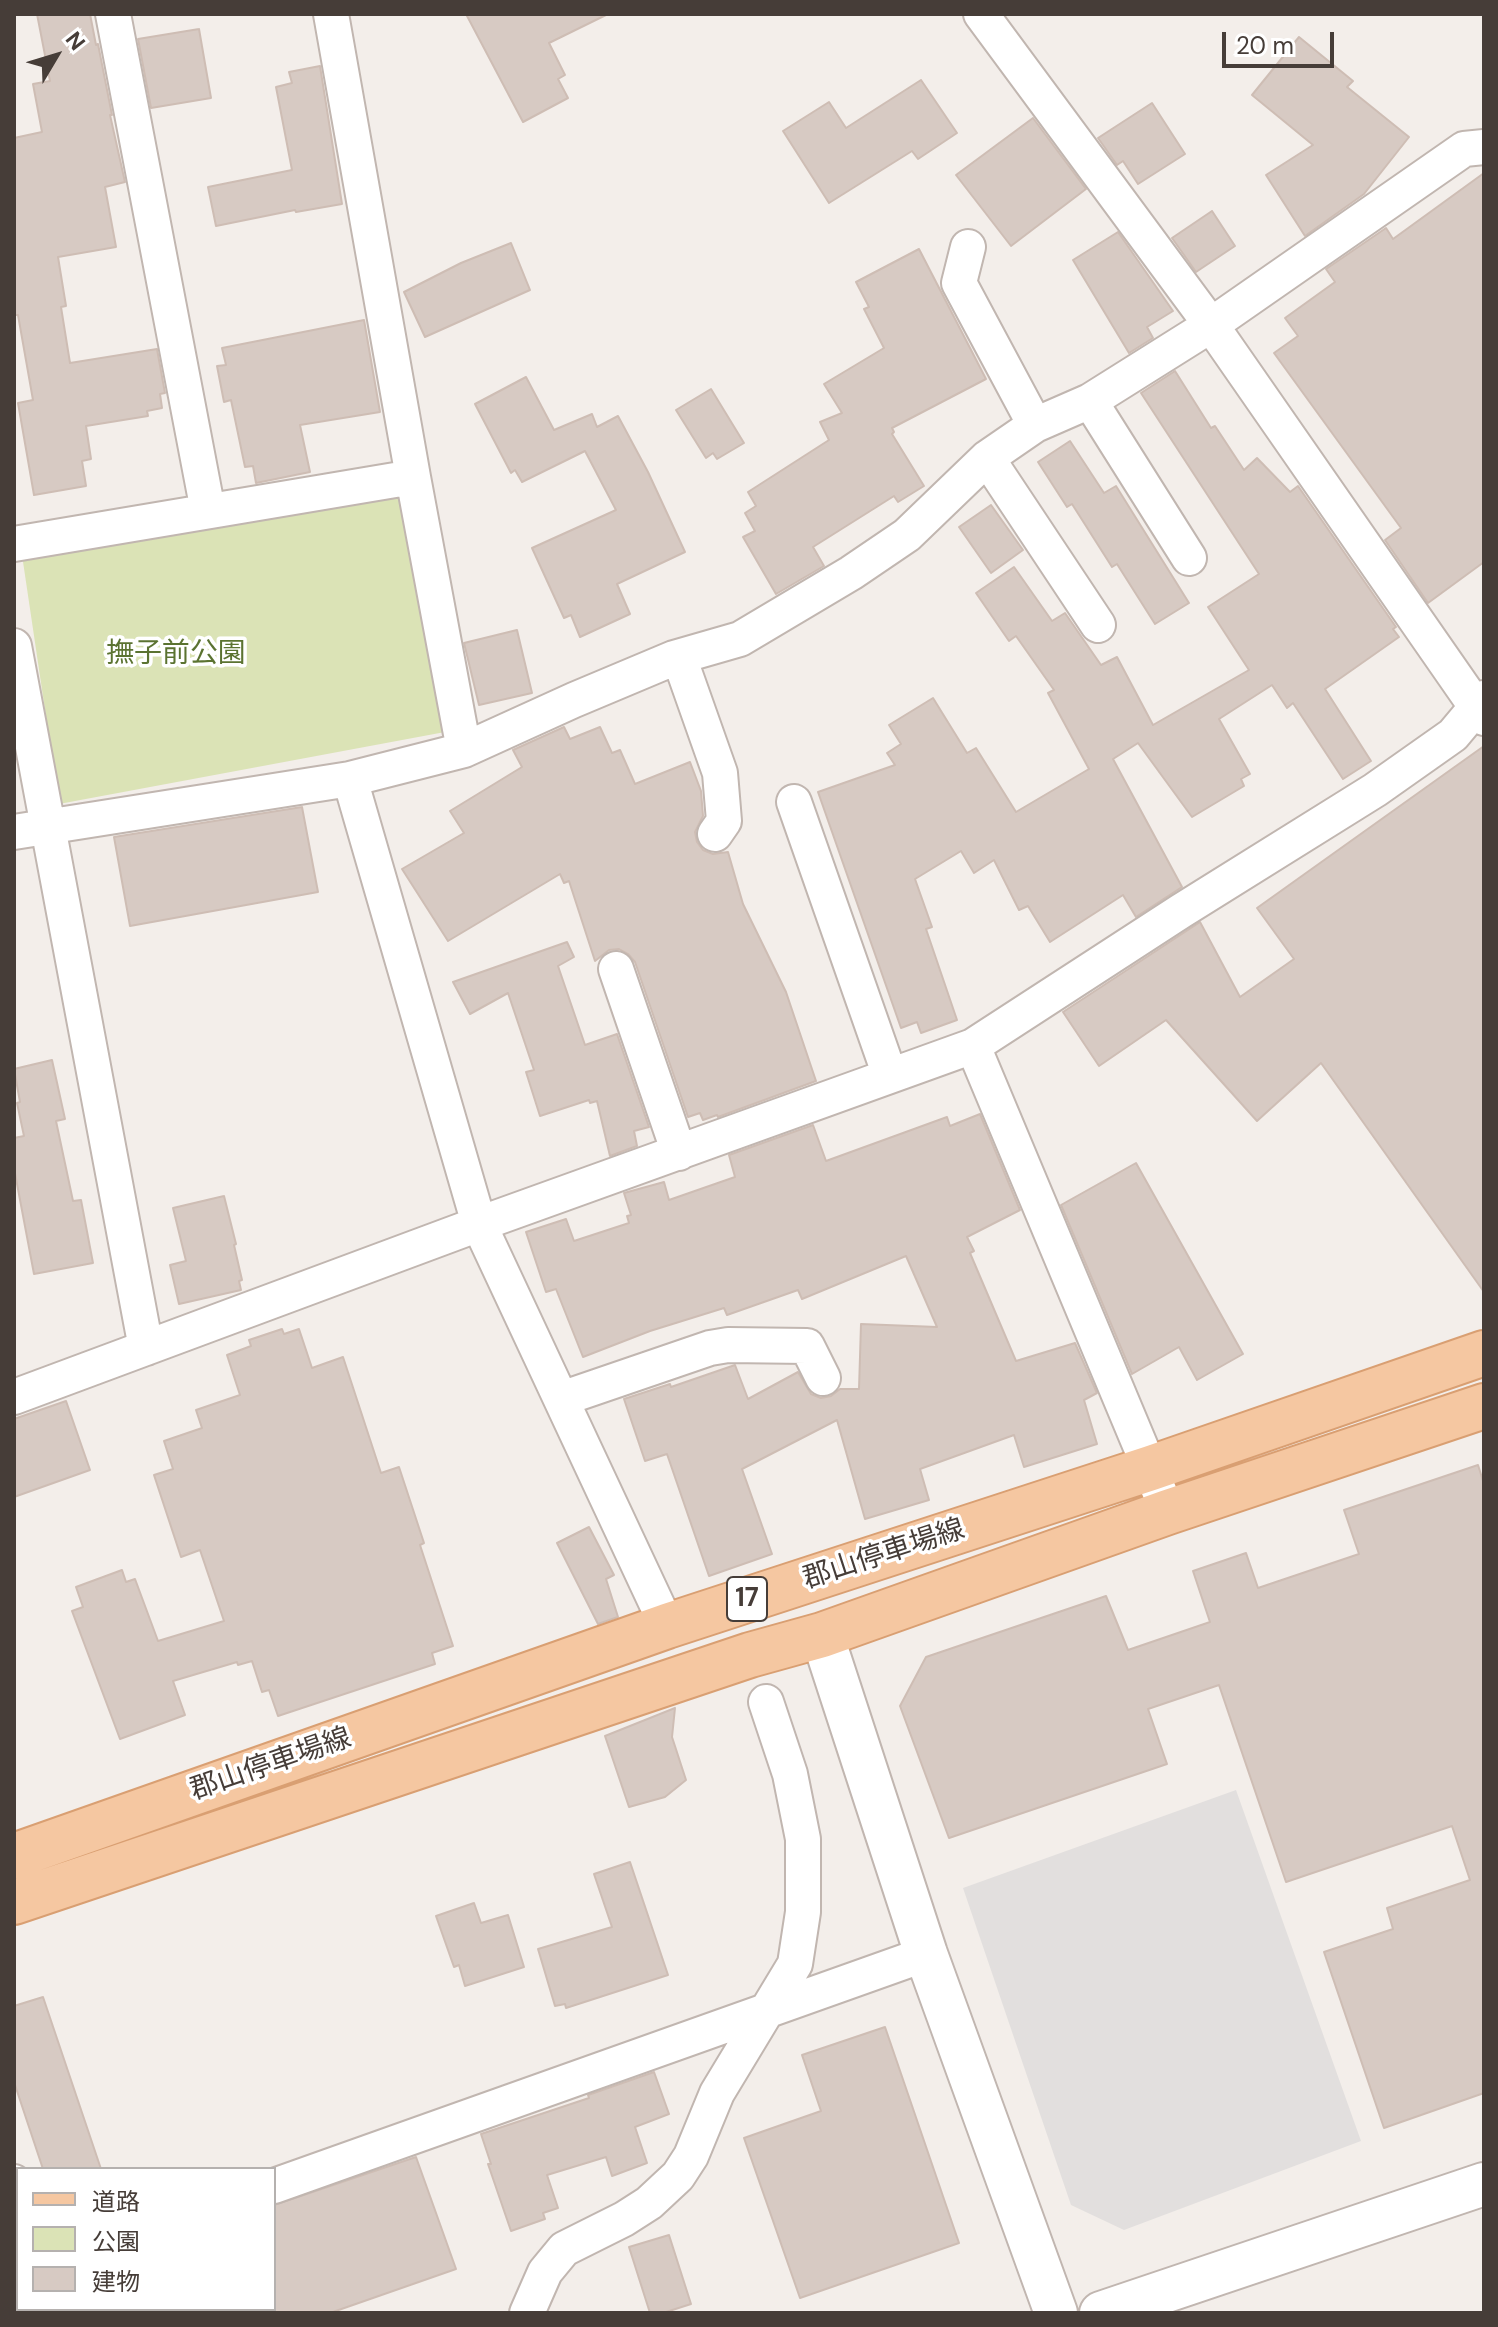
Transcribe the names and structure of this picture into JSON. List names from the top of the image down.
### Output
{
  "streets": {
    "main road": ["郡山停車場線", "17"]
  },
  "parks": ["撫子前公園"],
  "legend": ["道路", "公園", "建物"],
  "scale_bar": "20 m",
  "north": "top right"
}
